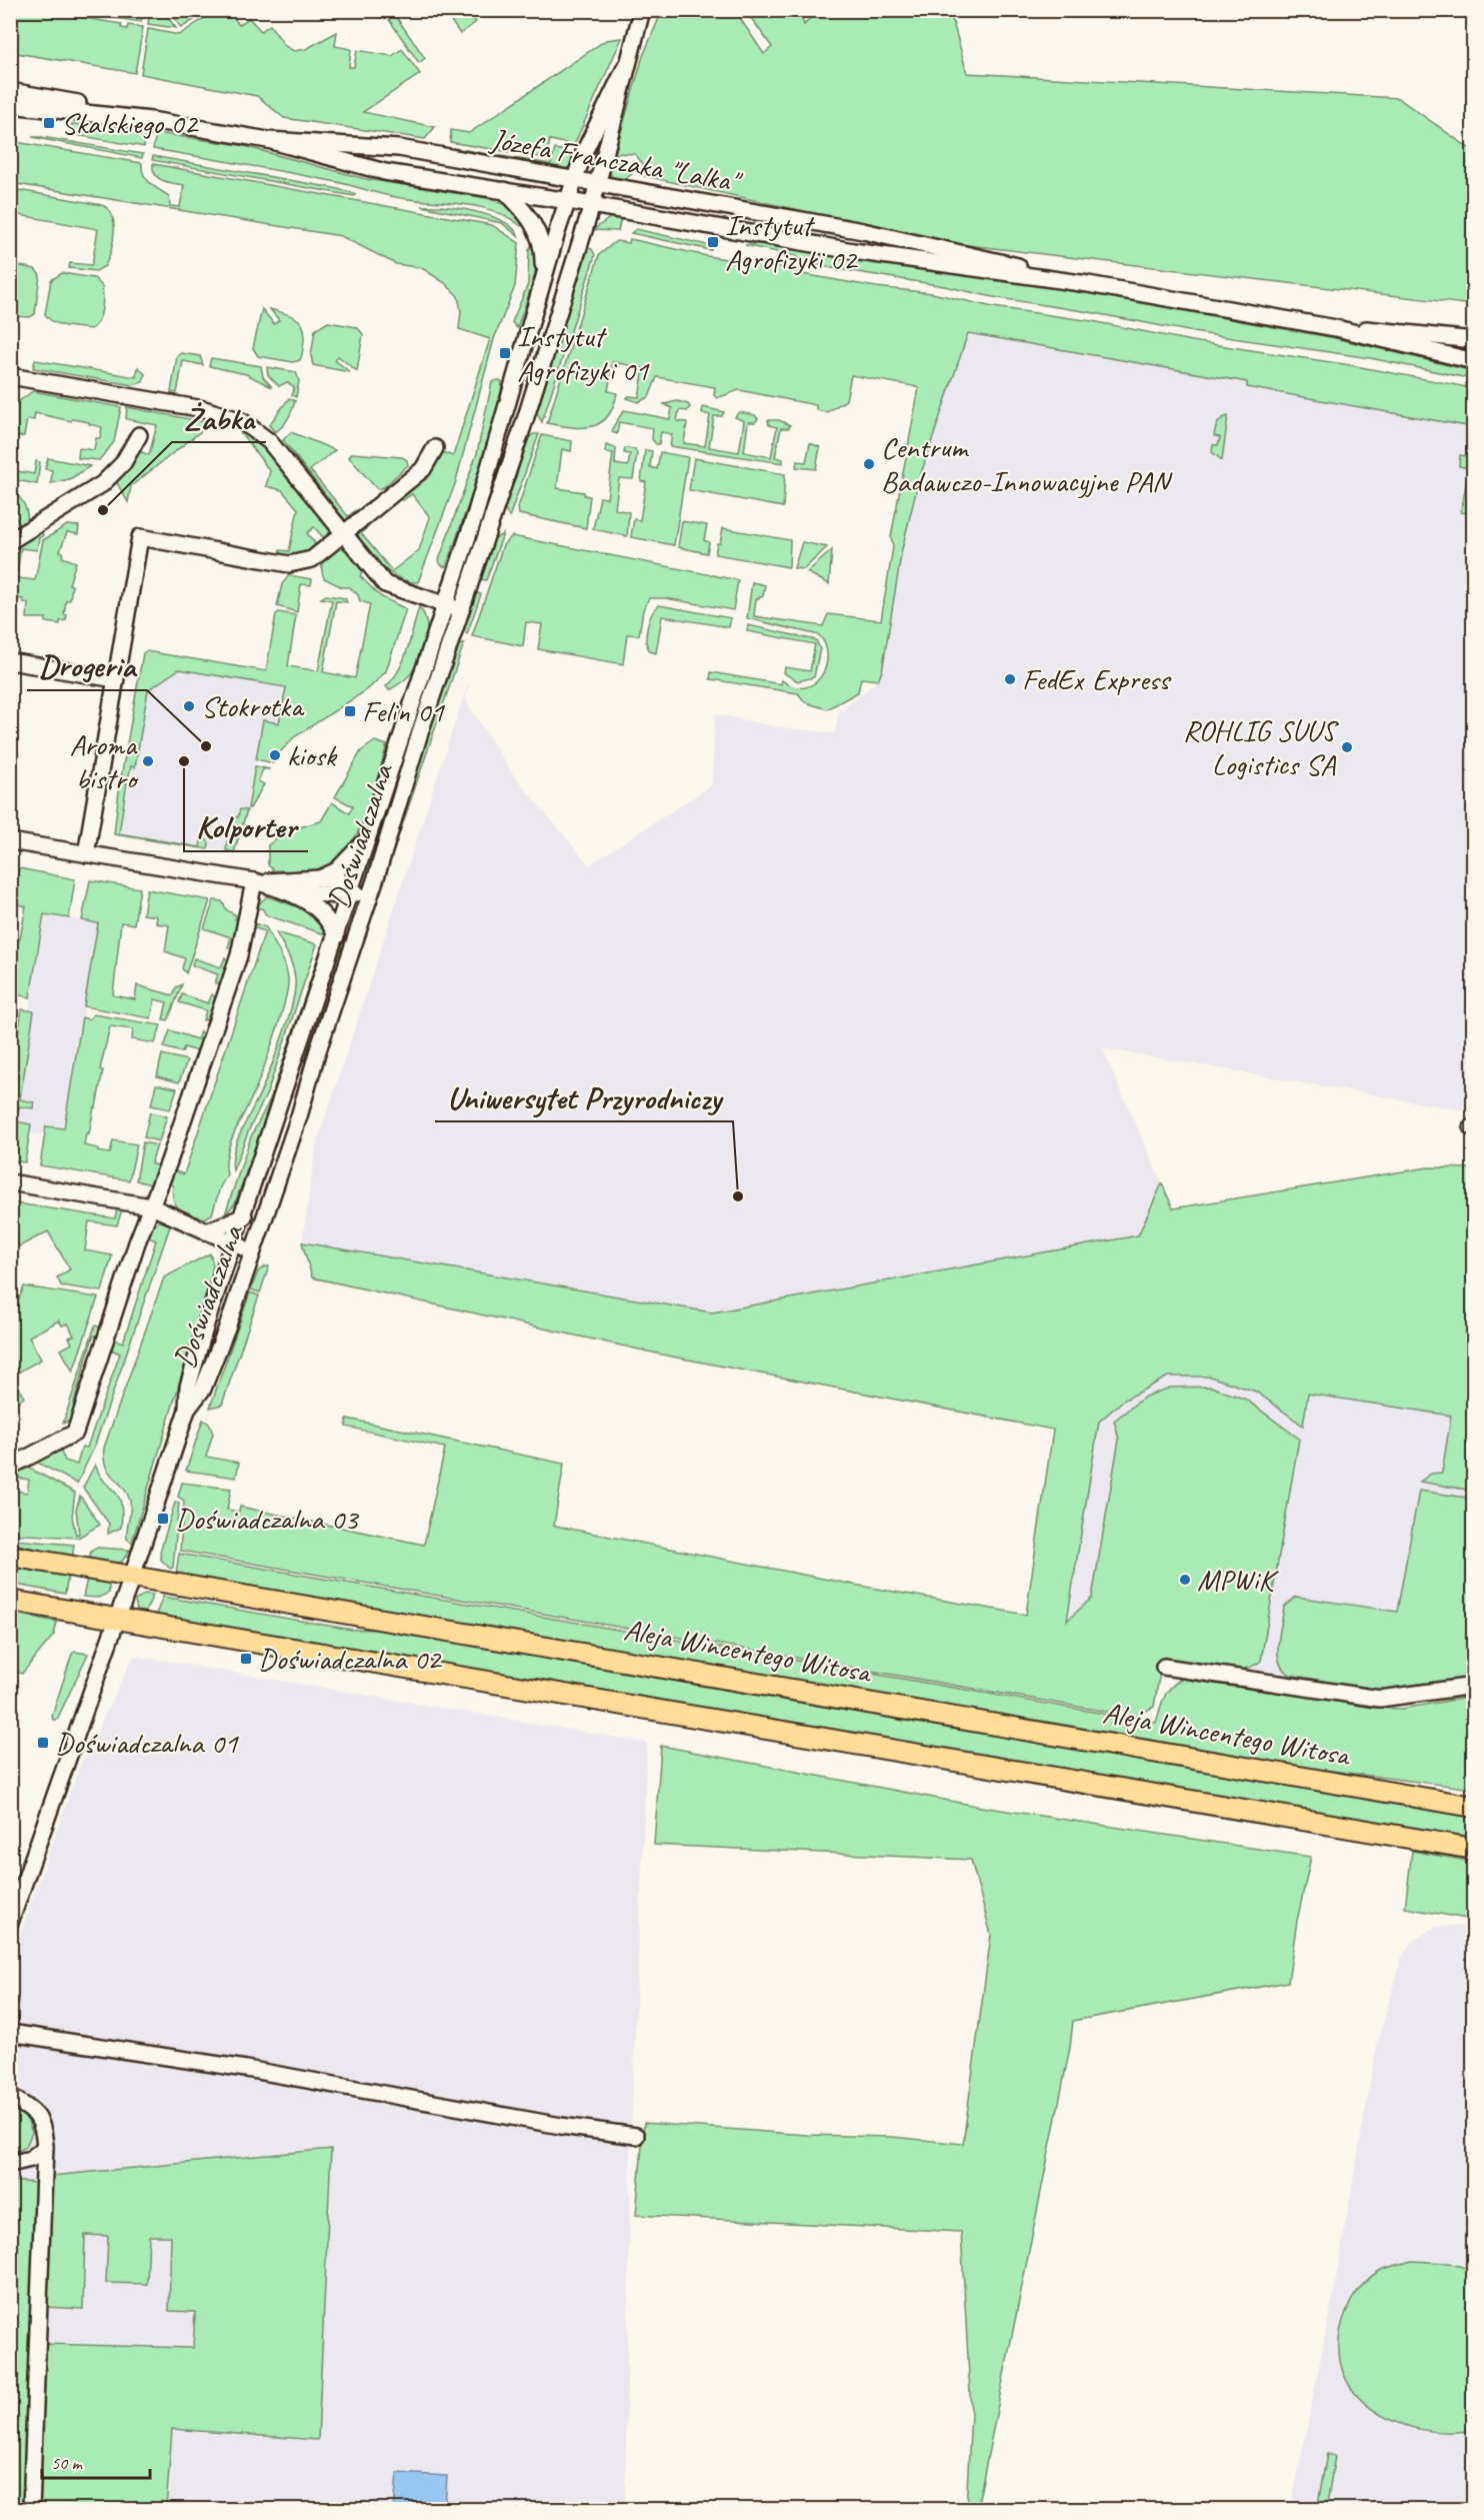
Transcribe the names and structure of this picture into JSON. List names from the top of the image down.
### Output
{
  "streets": {
    "main road": ["Aleja Wincentego Witosa"],
    "street": ["Józefa Franczaka \"Lalka\"", "Doświadczalna"]
  },
  "crossings": [
    ["Józefa Franczaka \"Lalka\"", "Doświadczalna"],
    ["Doświadczalna", "Aleja Wincentego Witosa"]
  ],
  "places": {
    "transit": [
      "Skalskiego 02",
      "Instytut Agrofizyki 02",
      "Instytut Agrofizyki 01",
      "Felin 01",
      "Doświadczalna 03",
      "Doświadczalna 02",
      "Doświadczalna 01"
    ],
    "other": [
      "Centrum Badawczo-Innowacyjne PAN",
      "Żabka",
      "FedEx Express",
      "Stokrotka",
      "Drogeria",
      "ROHLIG SUUS Logistics SA",
      "kiosk",
      "Aroma bistro",
      "Kolporter",
      "Uniwersytet Przyrodniczy",
      "MPWiK"
    ]
  },
  "scale_bar": "50 m"
}
